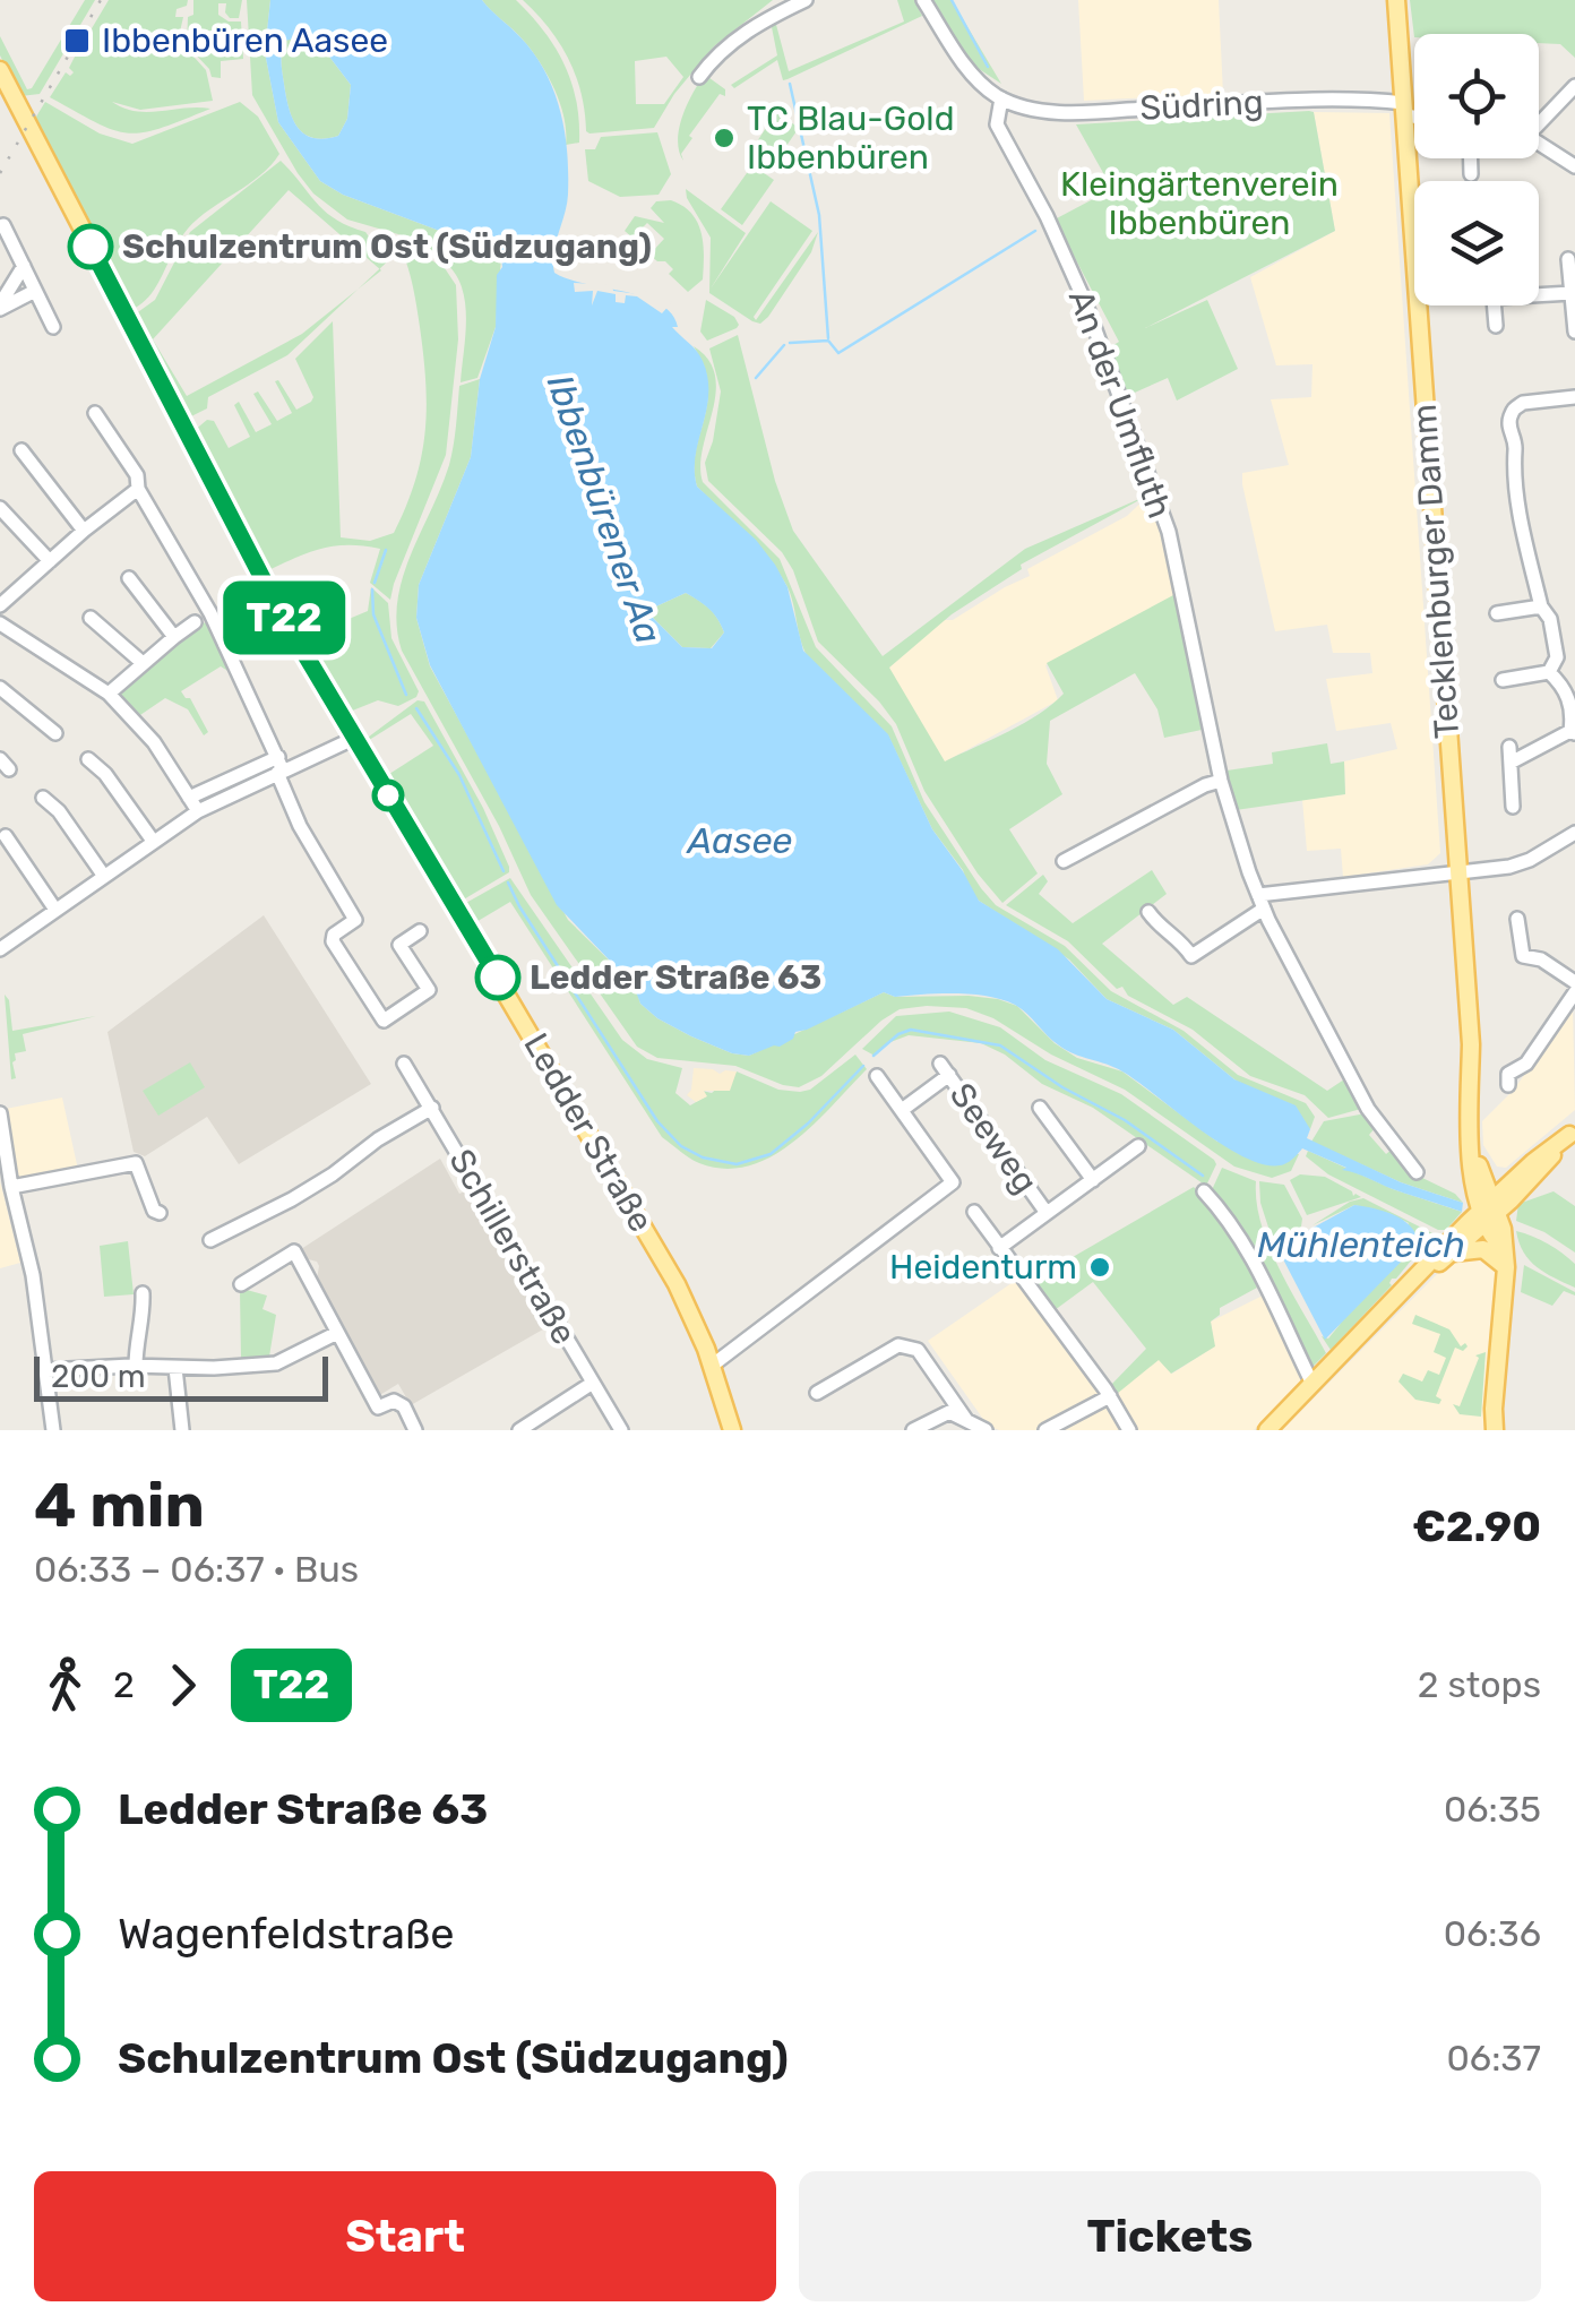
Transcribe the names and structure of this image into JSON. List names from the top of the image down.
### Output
{
  "streets": {
    "main road": ["Tecklenburger Damm", "Ledder Straße"],
    "street": [
      "Südring",
      "An der Umfluth",
      "Seeweg",
      "Schillerstraße"
    ]
  },
  "crossings": [
    ["Südring", "An der Umfluth"],
    ["Südring", "Tecklenburger Damm"]
  ],
  "water": ["Ibbenbürener Aa", "Aasee", "Mühlenteich"],
  "parks": ["Kleingärtenverein Ibbenbüren"],
  "places": {
    "transit": ["Ibbenbüren Aasee"],
    "other": [
      "TC Blau-Gold Ibbenbüren",
      "Schulzentrum Ost (Südzugang)",
      "Ledder Straße 63",
      "Heidenturm"
    ]
  },
  "lines": ["bus line T22"],
  "scale_bar": "200 m",
  "page": {
    "on_map": "T22",
    "scale": "200 m",
    "heading": ["4 min", "06:33 – 06:37 · Bus", "€2.90"],
    "legs": ["2", "T22", "2 stops"],
    "list": [
      {
        "name": "Ledder Straße 63",
        "value": "06:35"
      },
      {
        "name": "Wagenfeldstraße",
        "value": "06:36"
      },
      {
        "name": "Schulzentrum Ost (Südzugang)",
        "value": "06:37"
      }
    ],
    "buttons": ["Start", "Tickets"]
  }
}
